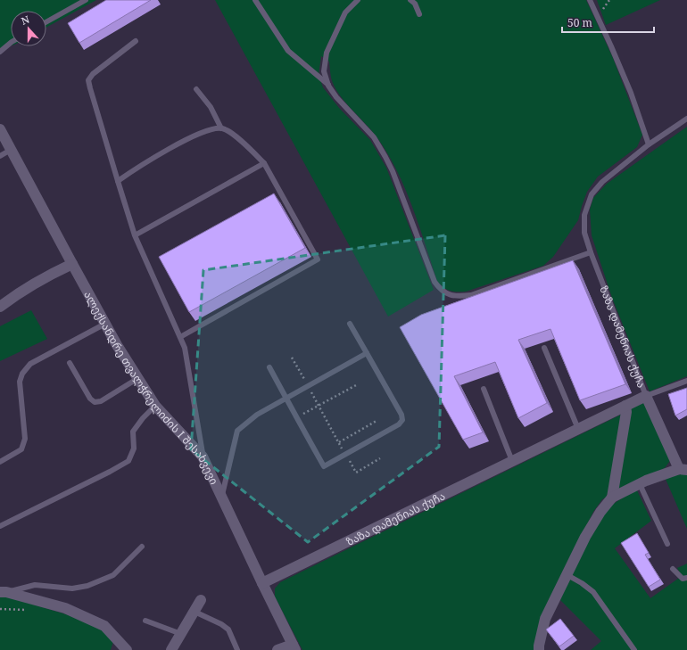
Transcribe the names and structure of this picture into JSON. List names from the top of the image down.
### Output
{
  "streets": {
    "street": ["ზაზა დამენიას ქუჩა", "ალექსანდრე თვალჭრელიძის I შესახვევი"]
  },
  "crossings": [
    ["ზაზა დამენიას ქუჩა", "ალექსანდრე თვალჭრელიძის I შესახვევი"]
  ],
  "scale_bar": "50 m",
  "north": "top"
}
